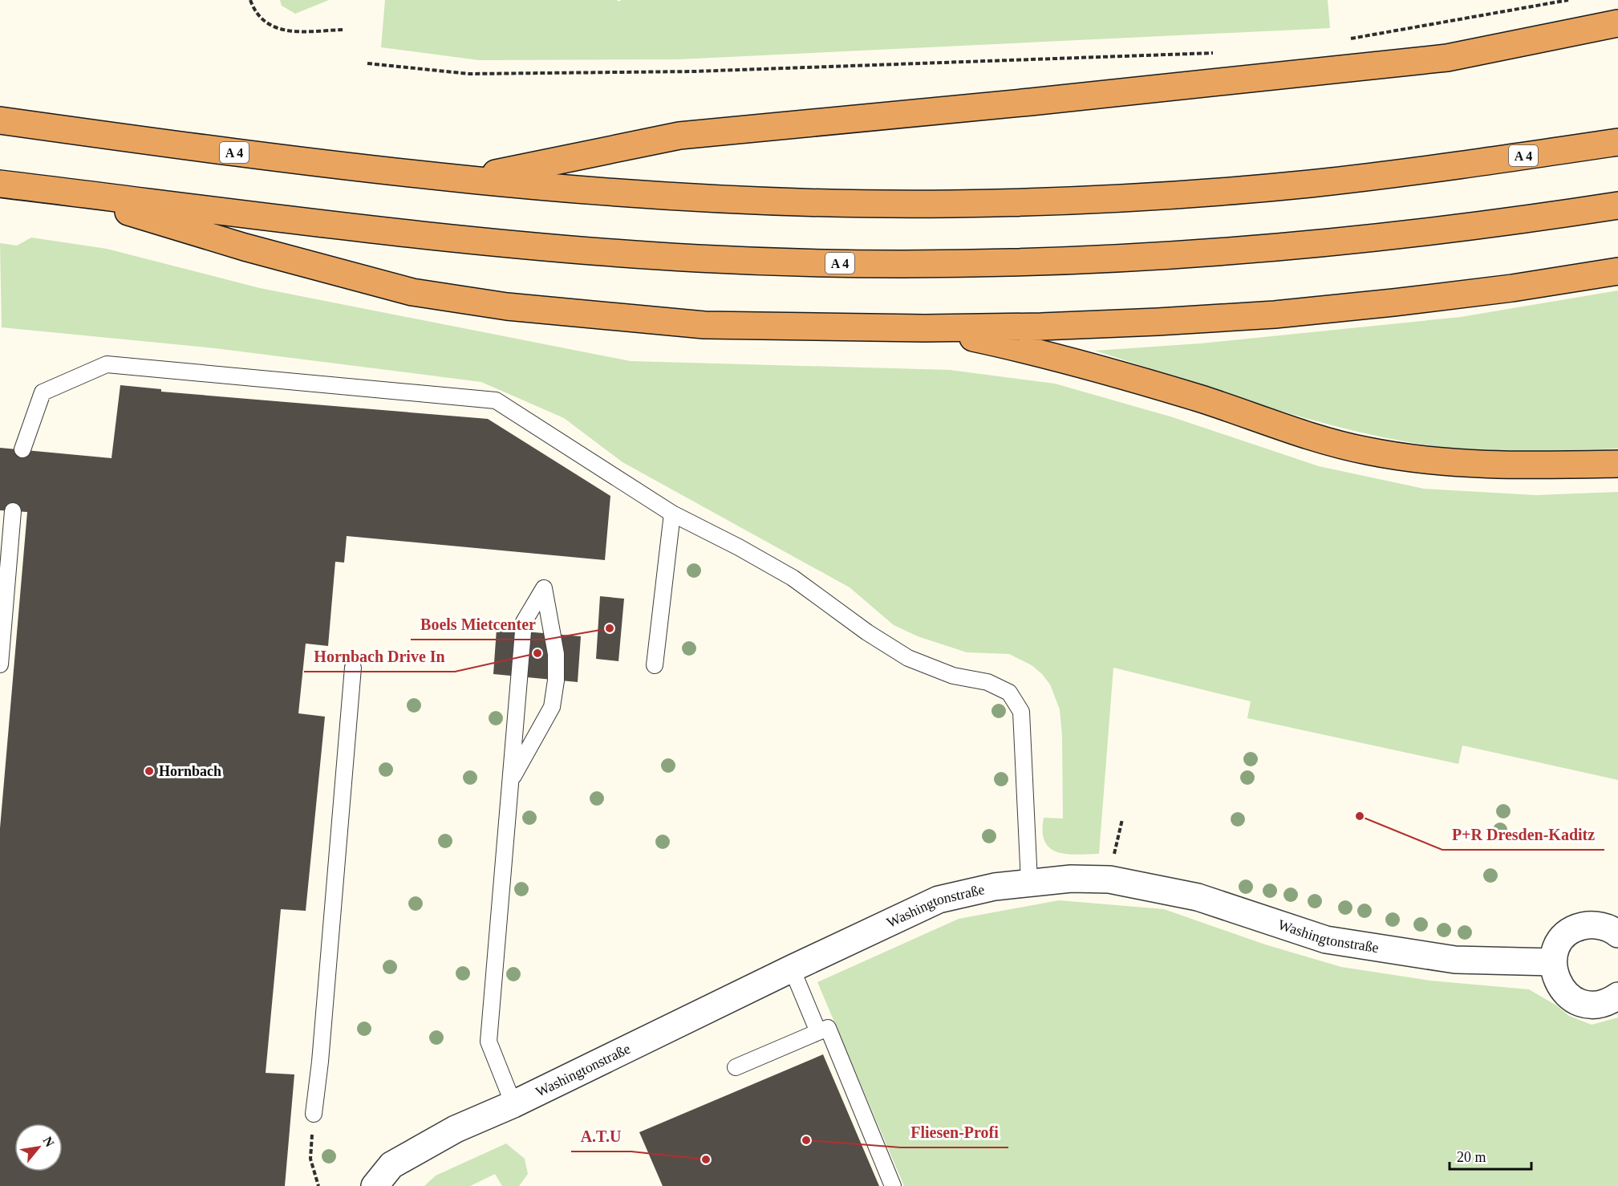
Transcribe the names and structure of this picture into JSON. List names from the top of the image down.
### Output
{
  "streets": {
    "highway": ["A 4"],
    "street": ["Washingtonstraße"]
  },
  "places": [
    "Boels Mietcenter",
    "Hornbach Drive In",
    "Hornbach",
    "P+R Dresden-Kaditz",
    "Fliesen-Profi",
    "A.T.U"
  ],
  "scale_bar": "20 m",
  "north": "top right"
}
